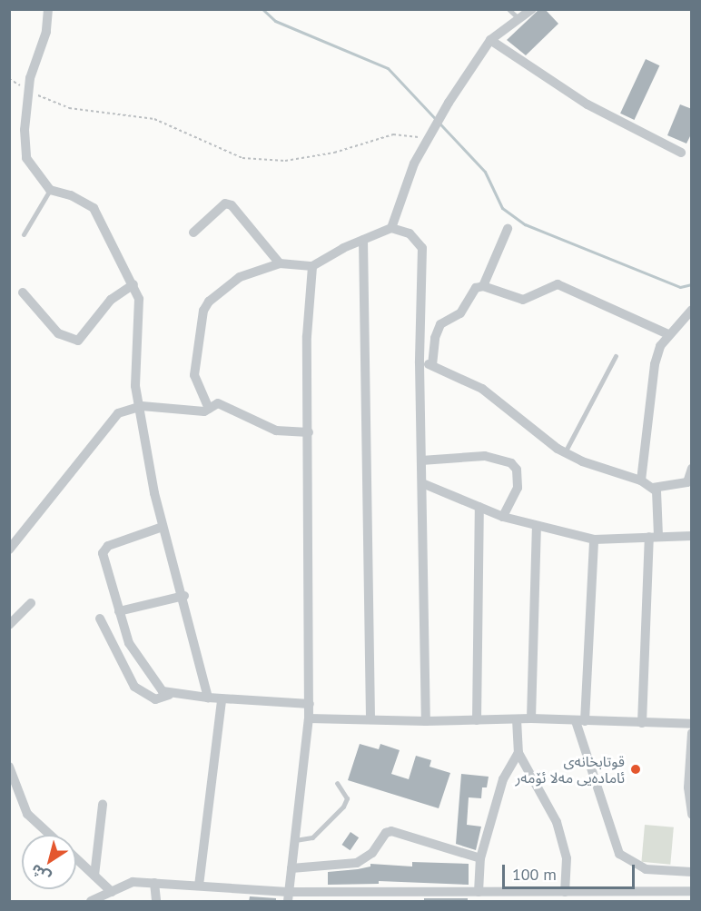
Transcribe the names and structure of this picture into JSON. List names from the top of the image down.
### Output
{
  "places": ["قوتابخانەی ئامادەیی مەلا ئۆمەر"],
  "scale_bar": "100 m",
  "north": "bottom left"
}
